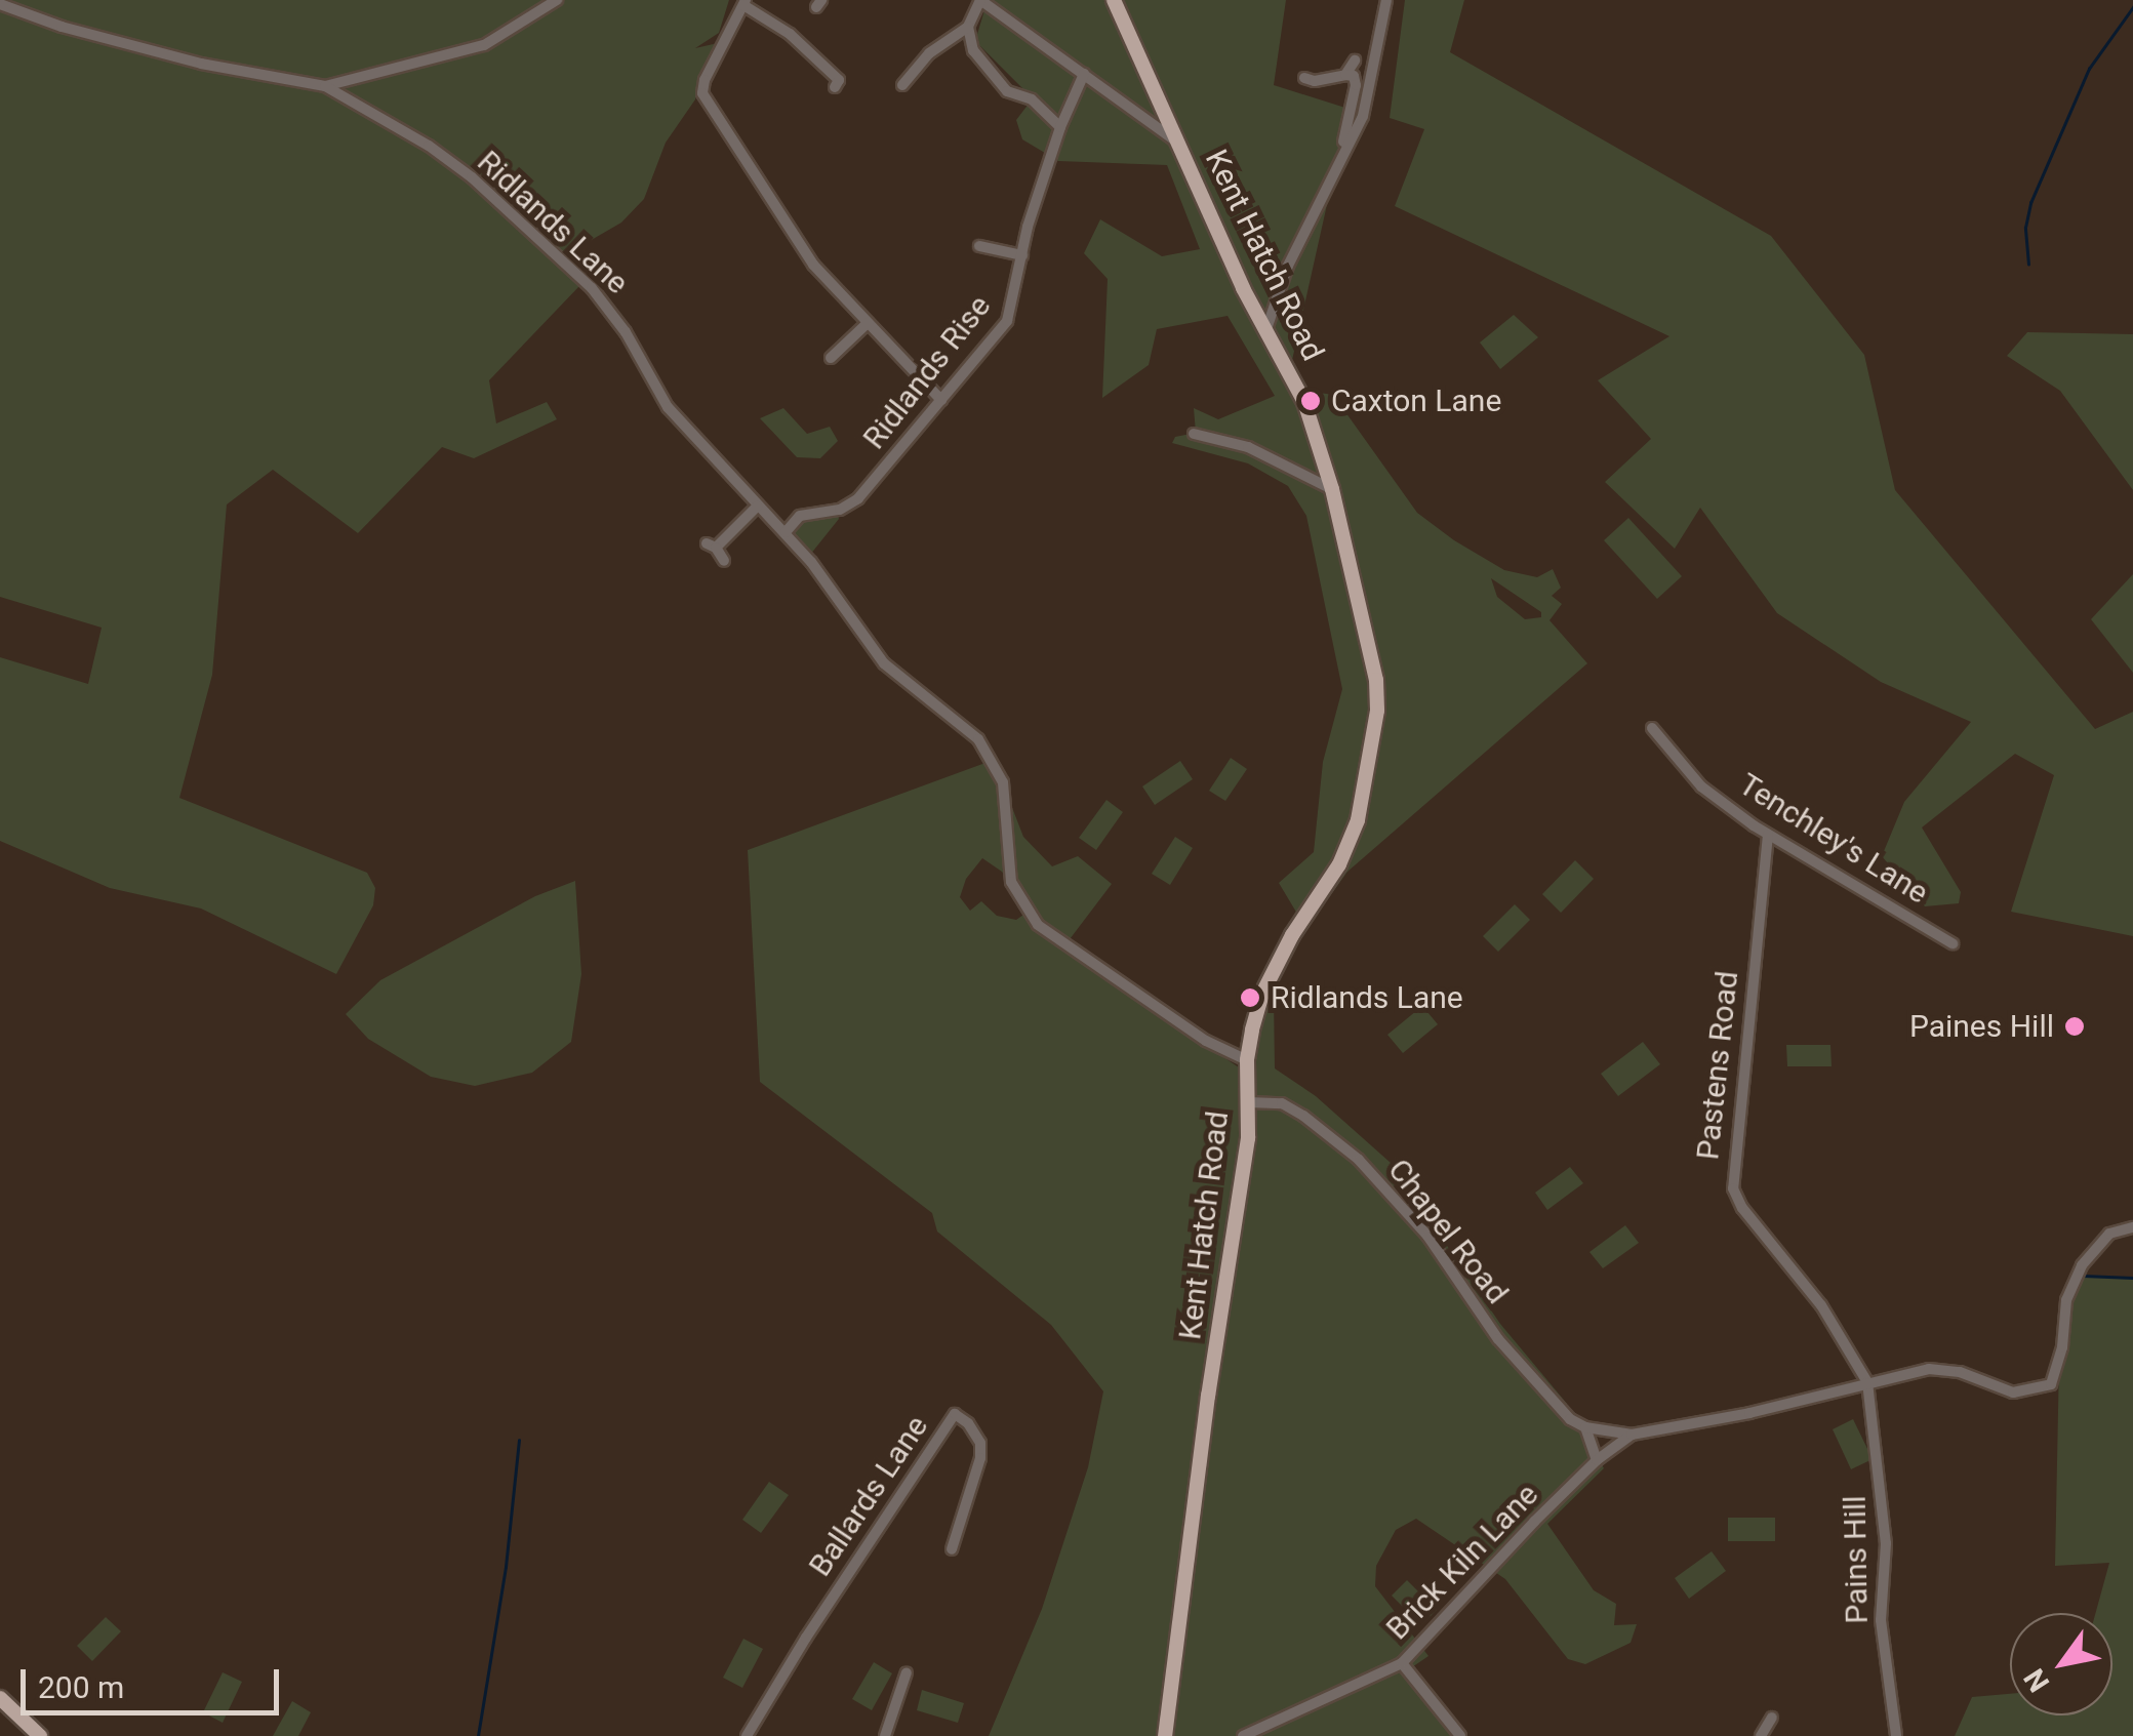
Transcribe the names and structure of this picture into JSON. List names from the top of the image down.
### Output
{
  "streets": {
    "main road": ["Kent Hatch Road"],
    "street": [
      "Ridlands Lane",
      "Ridlands Rise",
      "Tenchley's Lane",
      "Pastens Road",
      "Chapel Road",
      "Ballards Lane",
      "Pains Hill",
      "Brick Kiln Lane"
    ]
  },
  "crossings": [
    ["Ridlands Lane", "Kent Hatch Road"],
    ["Ridlands Lane", "Ridlands Rise"],
    ["Kent Hatch Road", "Chapel Road"],
    ["Tenchley's Lane", "Pastens Road"],
    ["Pastens Road", "Pains Hill"]
  ],
  "places": ["Caxton Lane", "Ridlands Lane", "Paines Hill"],
  "scale_bar": "200 m",
  "north": "bottom left"
}
